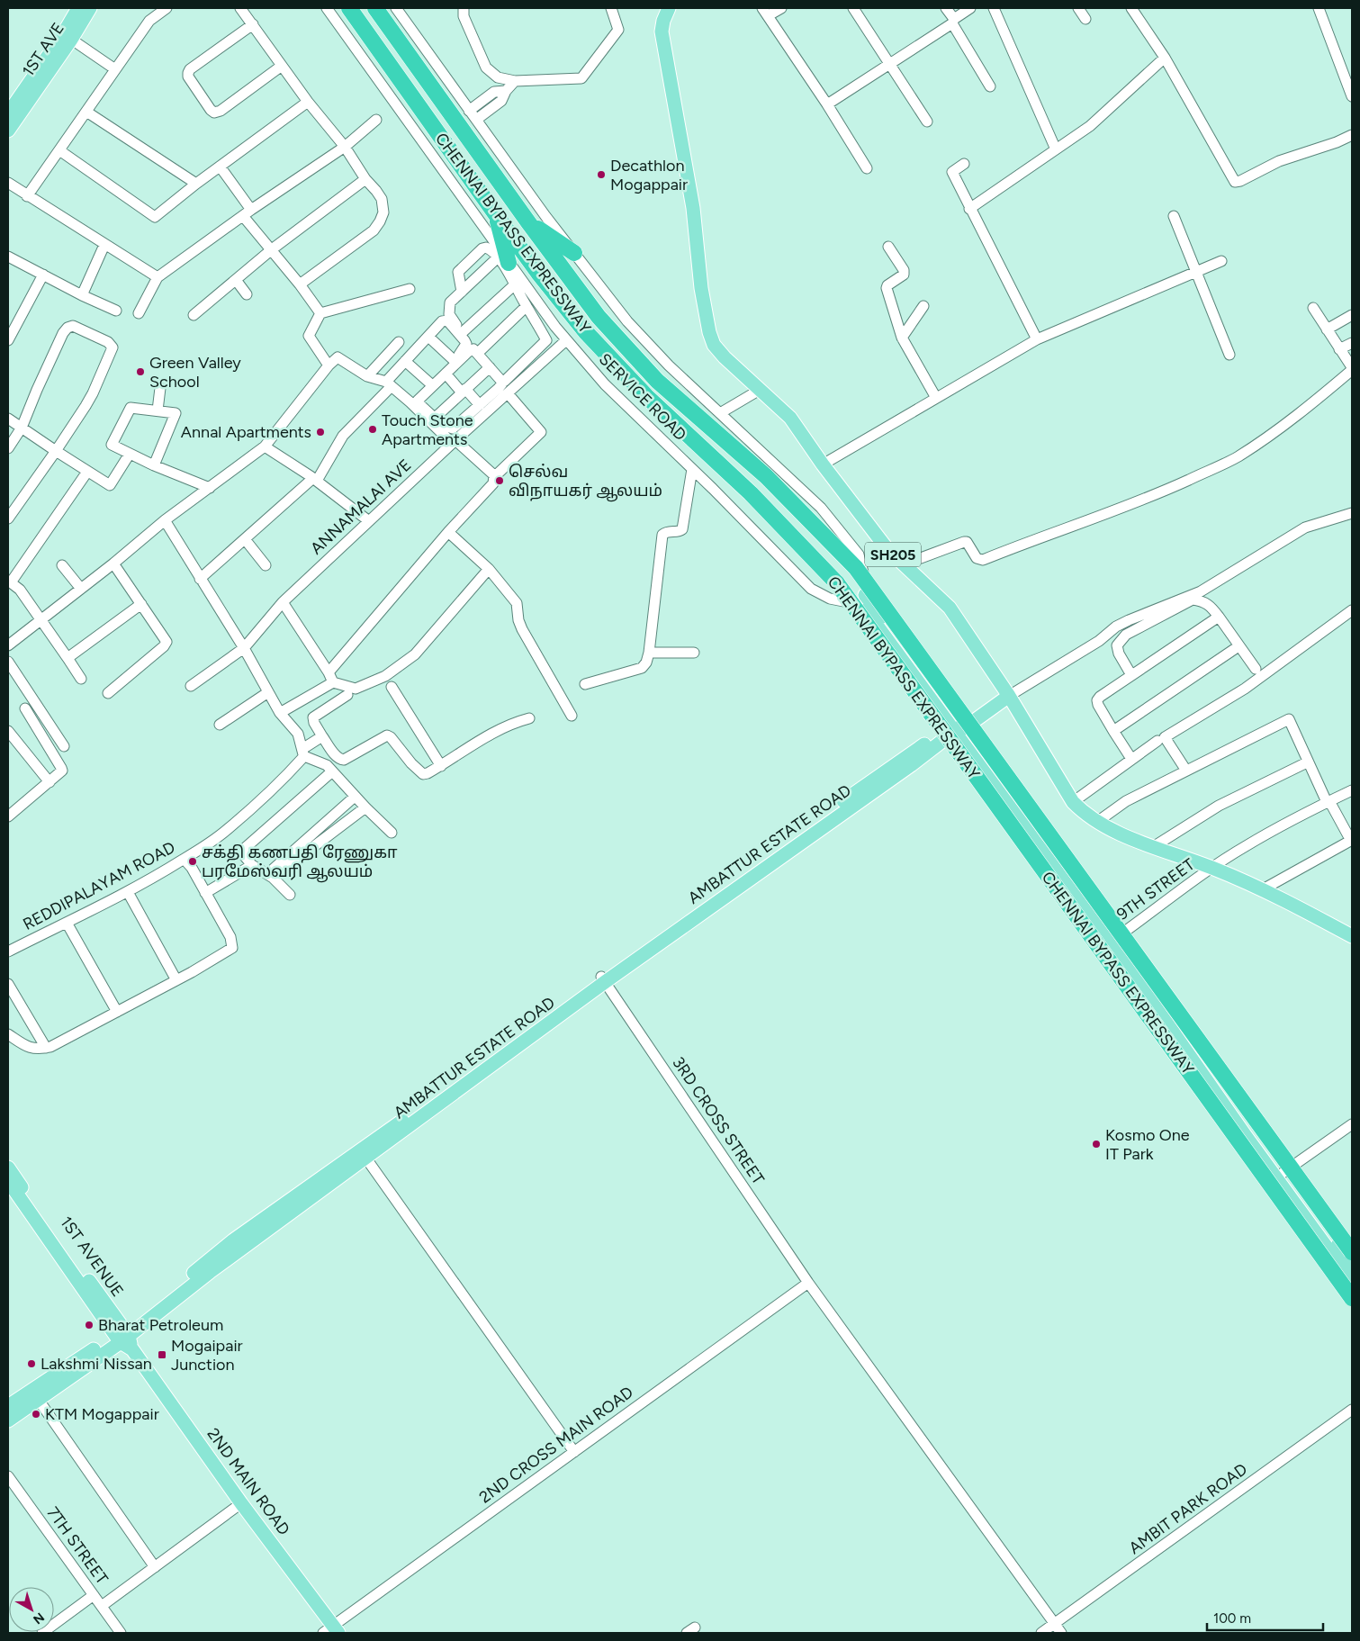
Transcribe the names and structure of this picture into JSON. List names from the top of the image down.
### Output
{
  "streets": {
    "highway": ["CHENNAI BYPASS EXPRESSWAY"],
    "main road": [
      "1ST AVE",
      "SH205",
      "AMBATTUR ESTATE ROAD",
      "1ST AVENUE",
      "2ND MAIN ROAD"
    ],
    "street": [
      "SERVICE ROAD",
      "ANNAMALAI AVE",
      "REDDIPALAYAM ROAD",
      "9TH STREET",
      "3RD CROSS STREET",
      "2ND CROSS MAIN ROAD",
      "AMBIT PARK ROAD",
      "7TH STREET"
    ]
  },
  "crossings": [
    ["SERVICE ROAD", "ANNAMALAI AVE"],
    ["SH205", "AMBATTUR ESTATE ROAD"],
    ["SH205", "9TH STREET"],
    ["AMBATTUR ESTATE ROAD", "3RD CROSS STREET"],
    ["AMBATTUR ESTATE ROAD", "1ST AVENUE"],
    ["AMBATTUR ESTATE ROAD", "2ND MAIN ROAD"],
    ["3RD CROSS STREET", "2ND CROSS MAIN ROAD"],
    ["3RD CROSS STREET", "AMBIT PARK ROAD"],
    ["1ST AVENUE", "2ND MAIN ROAD"],
    ["2ND CROSS MAIN ROAD", "2ND MAIN ROAD"]
  ],
  "places": {
    "other": [
      "Decathlon Mogappair",
      "Green Valley School",
      "Touch Stone Apartments",
      "Annal Apartments",
      "செல்வ விநாயகர் ஆலயம்",
      "சக்தி கணபதி ரேணுகா பரமேஸ்வரி ஆலயம்",
      "Kosmo One IT Park",
      "Bharat Petroleum",
      "Lakshmi Nissan",
      "KTM Mogappair"
    ],
    "transit": ["Mogaipair Junction"]
  },
  "scale_bar": "100 m",
  "north": "bottom right"
}
